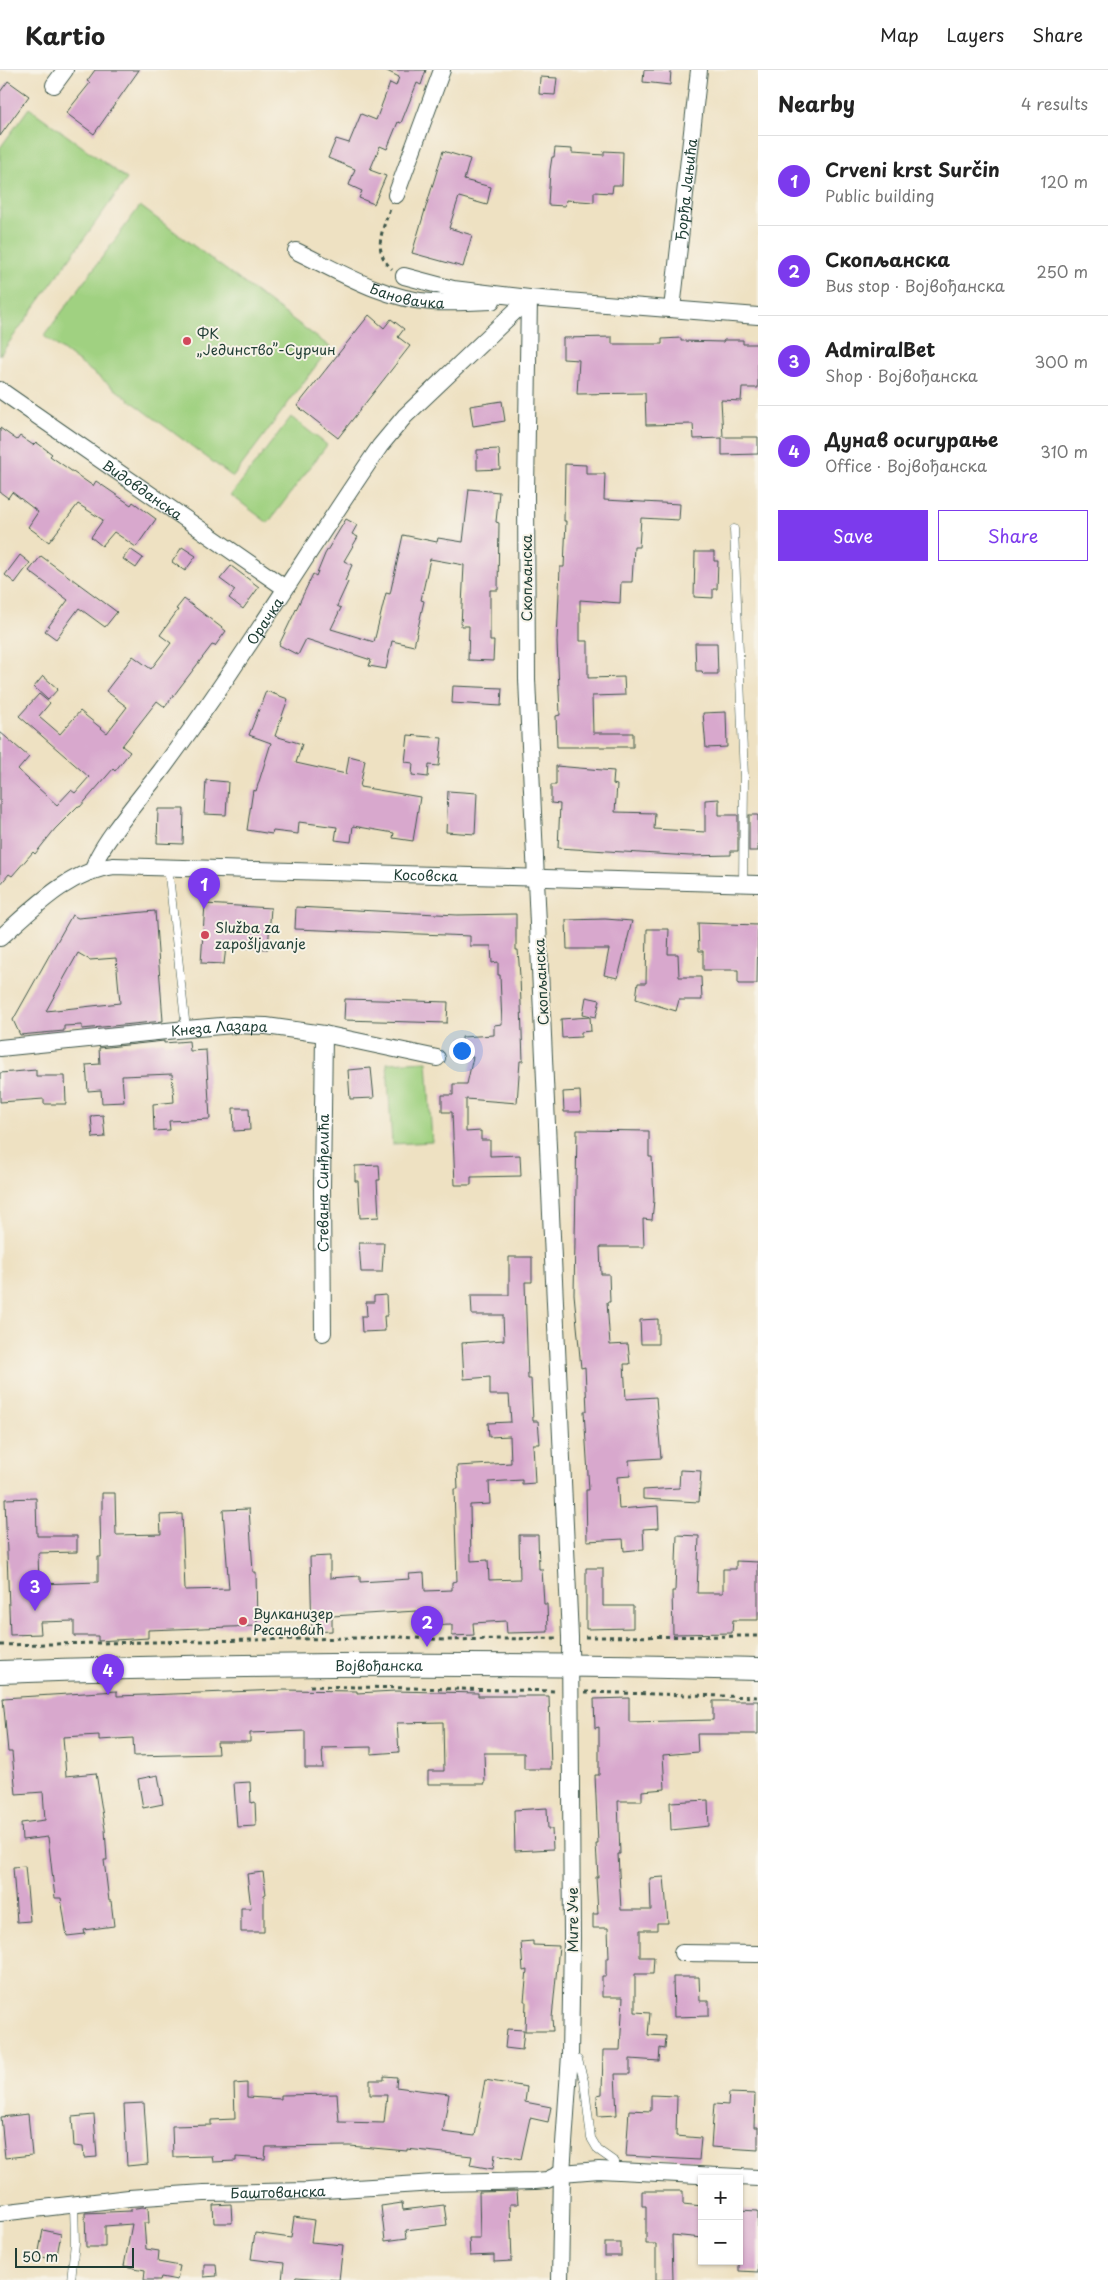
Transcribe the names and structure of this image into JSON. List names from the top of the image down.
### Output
{
  "streets": {
    "main road": ["Војвођанска"],
    "street": [
      "Ђорђа Јањића",
      "Бановачка",
      "Видовданска",
      "Скопљанска",
      "Орачка",
      "Косовска",
      "Кнеза Лазара",
      "Стевана Синђелића",
      "Мите Уче",
      "Баштованска"
    ]
  },
  "crossings": [
    ["Ђорђа Јањића", "Бановачка"],
    ["Бановачка", "Скопљанска"],
    ["Бановачка", "Орачка"],
    ["Видовданска", "Орачка"],
    ["Скопљанска", "Орачка"],
    ["Скопљанска", "Косовска"],
    ["Скопљанска", "Војвођанска"],
    ["Скопљанска", "Мите Уче"],
    ["Орачка", "Косовска"],
    ["Кнеза Лазара", "Стевана Синђелића"],
    ["Војвођанска", "Мите Уче"],
    ["Мите Уче", "Баштованска"]
  ],
  "places": ["ФК „Јединство”-Сурчин", "Služba za zapošljavanje", "Вулканизер Ресановић"],
  "scale_bar": "50 m",
  "page": {
    "header": "Kartio",
    "nav": ["Map", "Layers", "Share"],
    "heading": ["Nearby", "4 results"],
    "list": [
      {
        "mark": "1",
        "name": "Crveni krst Surčin",
        "note": "Public building",
        "value": "120 m"
      },
      {
        "mark": "2",
        "name": "Скопљанска",
        "note": "Bus stop · Војвођанска",
        "value": "250 m"
      },
      {
        "mark": "3",
        "name": "AdmiralBet",
        "note": "Shop · Војвођанска",
        "value": "300 m"
      },
      {
        "mark": "4",
        "name": "Дунав осигурање",
        "note": "Office · Војвођанска",
        "value": "310 m"
      }
    ],
    "buttons": ["Save", "Share"],
    "pins": [
      "1",
      "3",
      "2",
      "4"
    ],
    "map_buttons": ["+", "−"],
    "scale": "50 m"
  }
}
